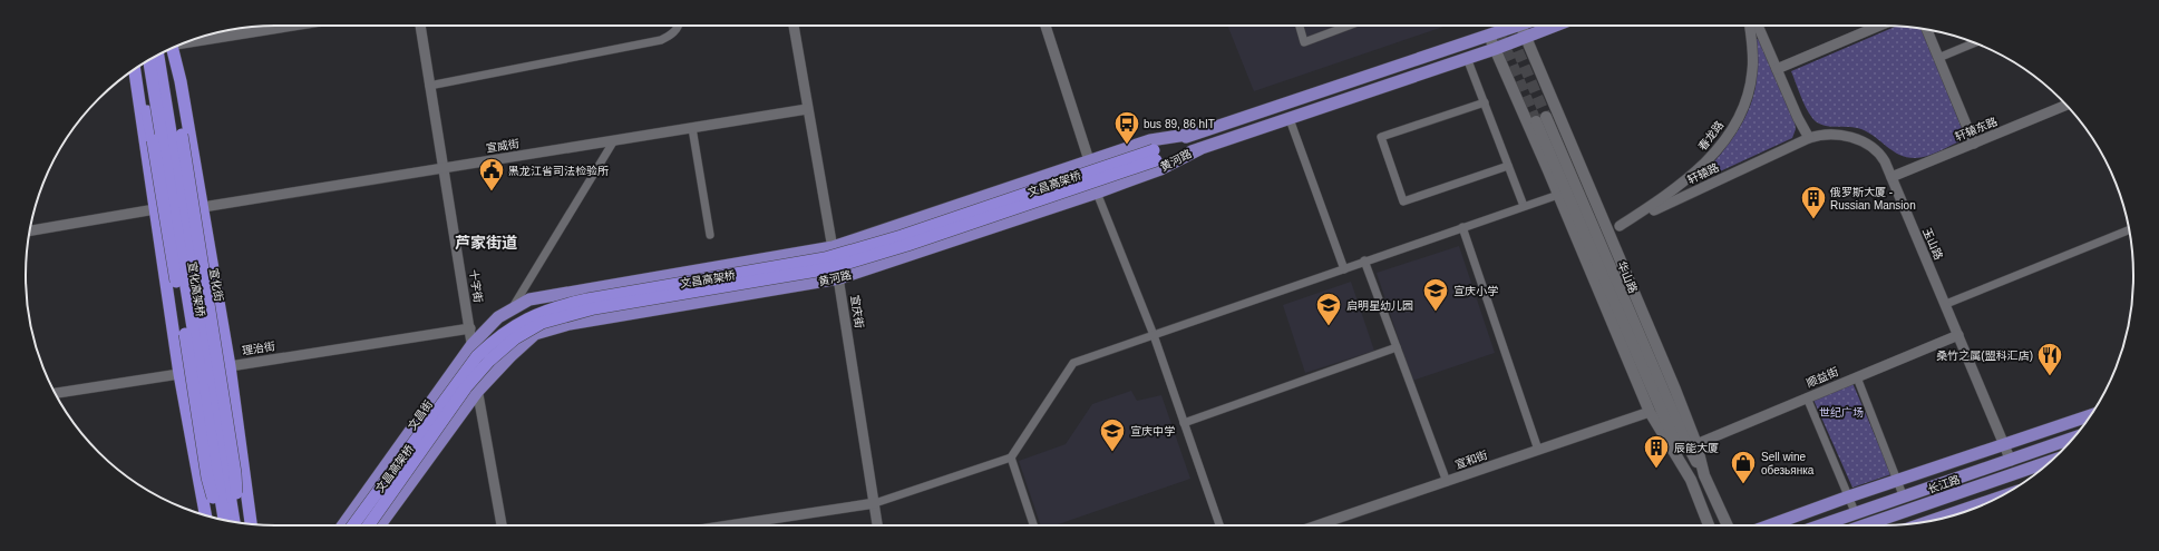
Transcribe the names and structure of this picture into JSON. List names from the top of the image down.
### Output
{
  "streets": {
    "highway": ["文昌高架桥", "宣化街", "宣化高架桥"],
    "main road": [
      "黄河路",
      "华山路",
      "文昌街",
      "长江路"
    ],
    "street": [
      "轩辕东路",
      "春龙路",
      "宣威街",
      "轩辕路",
      "玉山路",
      "十字街",
      "宣庆街",
      "理治街",
      "顺益街",
      "宣和街"
    ]
  },
  "crossings": [
    ["轩辕东路", "玉山路"],
    ["春龙路", "轩辕路"],
    ["宣威街", "宣化街"],
    ["宣威街", "十字街"],
    ["宣威街", "宣庆街"],
    ["黄河路", "文昌高架桥"],
    ["黄河路", "华山路"],
    ["黄河路", "十字街"],
    ["黄河路", "宣庆街"],
    ["黄河路", "文昌街"],
    ["轩辕路", "玉山路"],
    ["轩辕路", "华山路"],
    ["玉山路", "顺益街"],
    ["玉山路", "长江路"],
    ["华山路", "顺益街"],
    ["宣化街", "理治街"],
    ["十字街", "理治街"],
    ["十字街", "文昌街"]
  ],
  "districts": ["芦家街道"],
  "parks": ["世纪广场"],
  "places": {
    "bus stop": ["bus 89, 86 hIT"],
    "public building": ["黑龙江省司法检验所"],
    "building": ["俄罗斯大厦 - Russian Mansion", "辰能大厦"],
    "school or university": ["宣庆小学", "启明星幼儿园", "宣庆中学"],
    "restaurant": ["桑竹之属(盟科汇店)"],
    "shop": ["Sell wine обезьянка"]
  }
}
